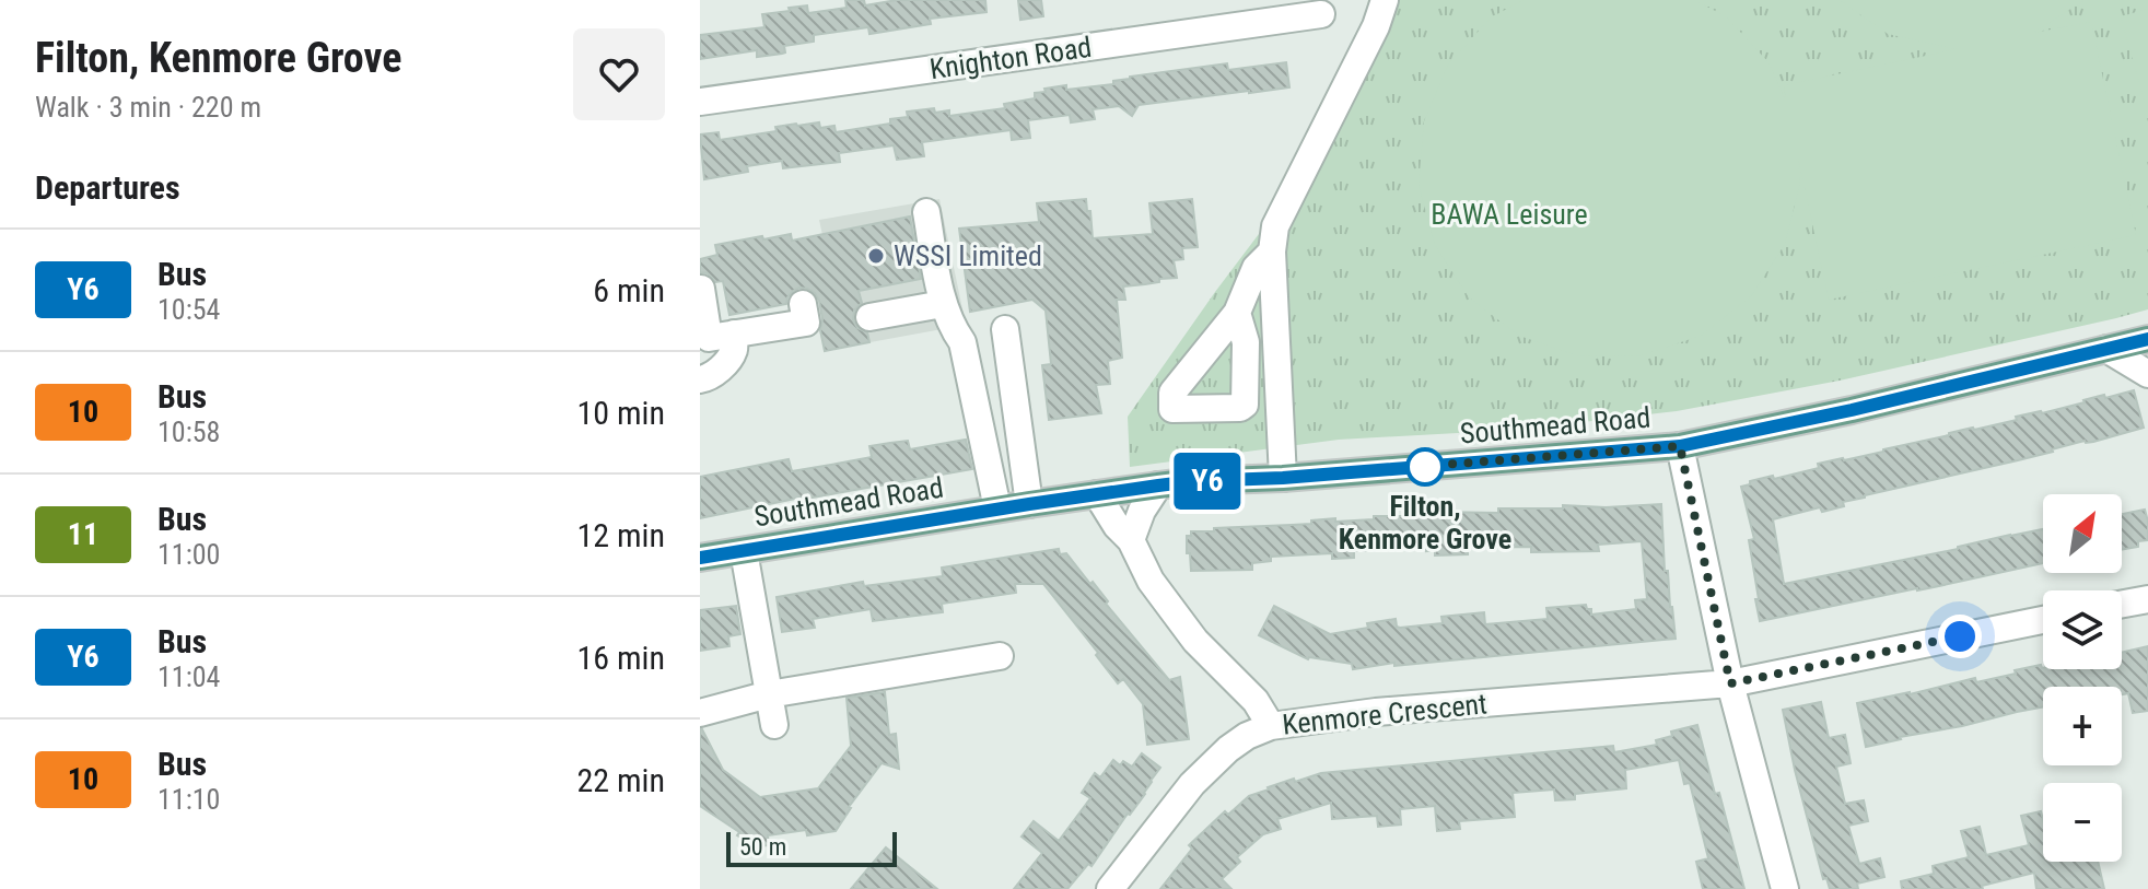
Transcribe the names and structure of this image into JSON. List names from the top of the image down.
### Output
{
  "streets": {
    "main road": ["Southmead Road"],
    "street": ["Knighton Road", "Kenmore Crescent"]
  },
  "parks": ["BAWA Leisure"],
  "places": ["WSSI Limited", "Filton, Kenmore Grove"],
  "lines": ["bus line Y6"],
  "scale_bar": "50 m",
  "north": "top right",
  "page": {
    "heading": [
      ["Filton, Kenmore Grove", "Walk · 3 min · 220 m"],
      "Departures"
    ],
    "on_map": "Y6",
    "list": [
      {
        "mark": "Y6",
        "name": "Bus",
        "note": "10:54",
        "value": "6 min"
      },
      {
        "mark": "10",
        "name": "Bus",
        "note": "10:58",
        "value": "10 min"
      },
      {
        "mark": "11",
        "name": "Bus",
        "note": "11:00",
        "value": "12 min"
      },
      {
        "mark": "Y6",
        "name": "Bus",
        "note": "11:04",
        "value": "16 min"
      },
      {
        "mark": "10",
        "name": "Bus",
        "note": "11:10",
        "value": "22 min"
      }
    ],
    "map_buttons": ["+", "−"],
    "scale": "50 m"
  }
}
